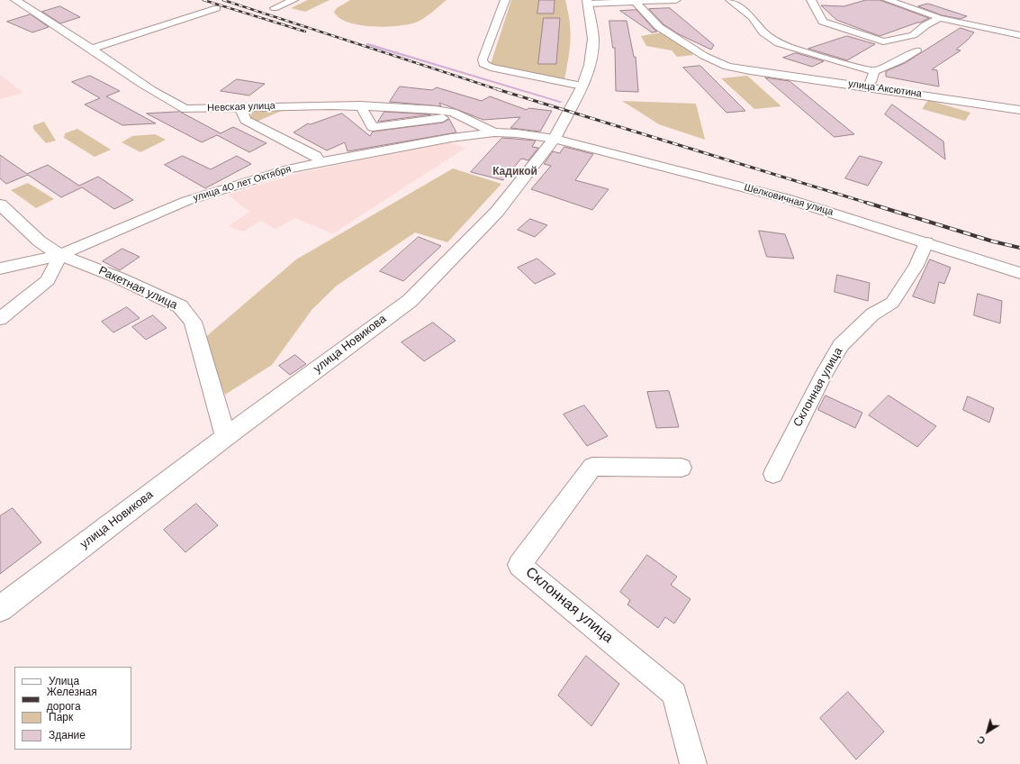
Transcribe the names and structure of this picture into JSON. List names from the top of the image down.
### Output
{
  "streets": {
    "main road": [
      "улица 40 лет Октября",
      "Шелковичная улица",
      "Ракетная улица",
      "улица Новикова"
    ],
    "street": ["улица Аксютина", "Невская улица", "Склонная улица"]
  },
  "crossings": [
    ["Невская улица", "улица 40 лет Октября"],
    ["улица 40 лет Октября", "Ракетная улица"],
    ["Шелковичная улица", "улица Новикова"],
    ["Шелковичная улица", "Склонная улица"],
    ["Ракетная улица", "улица Новикова"]
  ],
  "districts": ["Кадикой"],
  "legend": [
    "Улица",
    "Железная дорога",
    "Парк",
    "Здание"
  ],
  "north": "bottom left"
}
